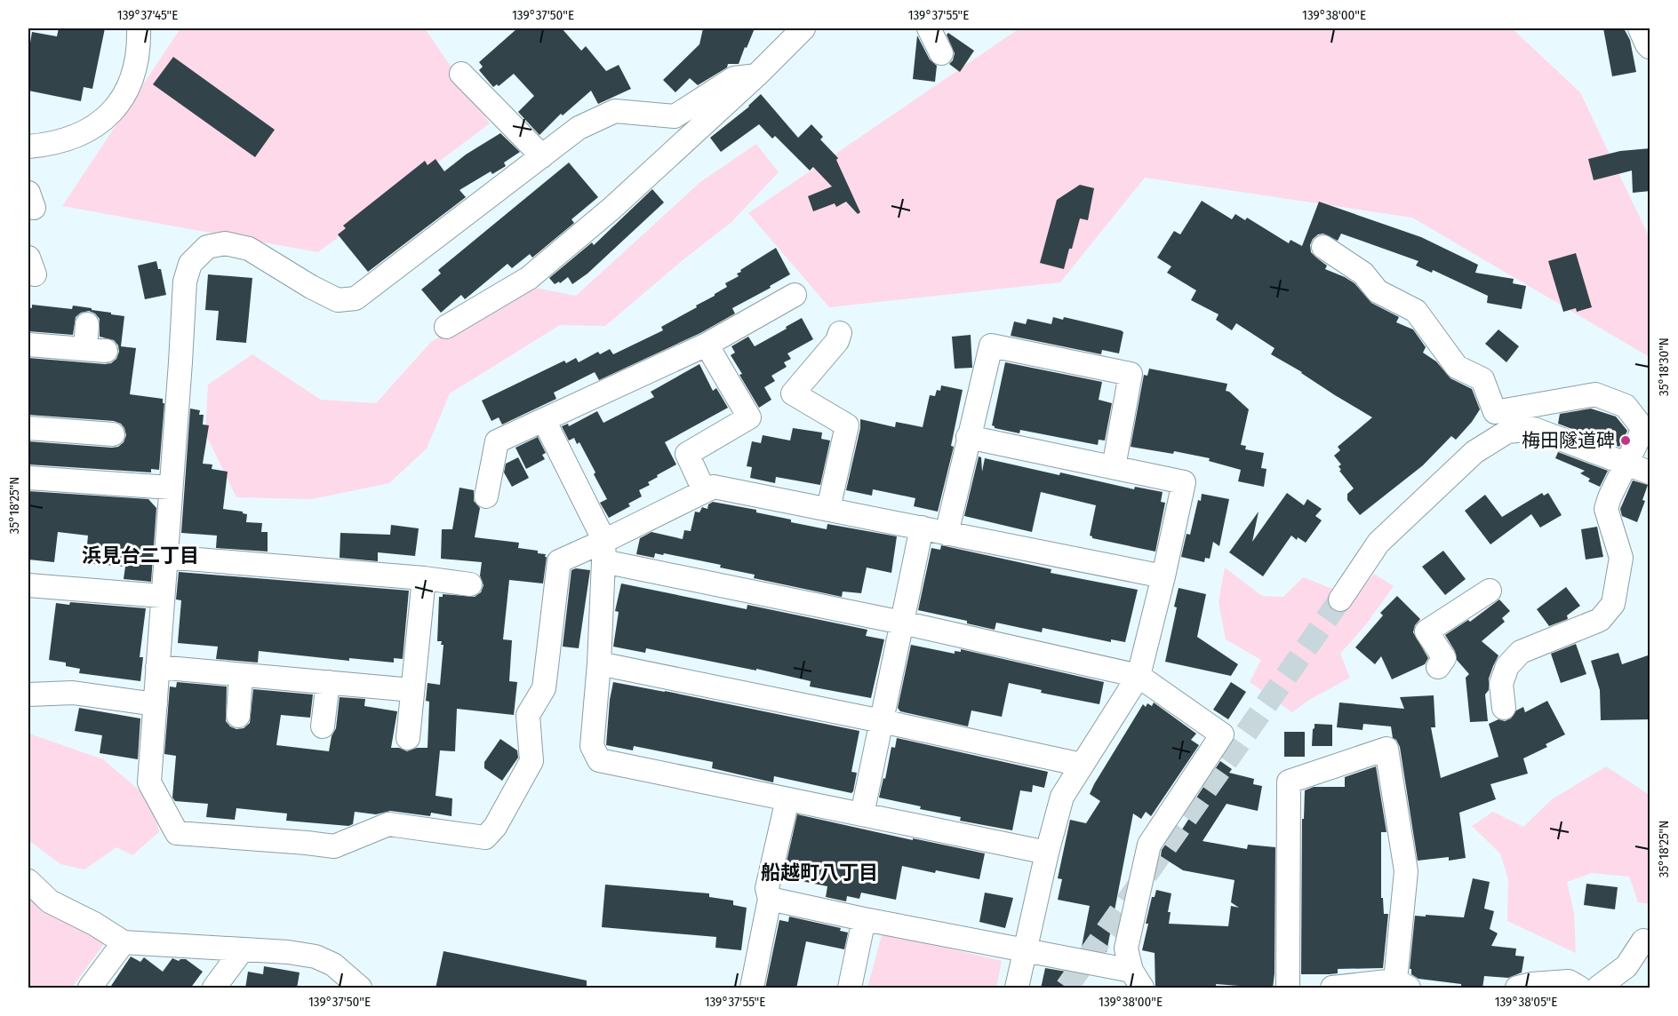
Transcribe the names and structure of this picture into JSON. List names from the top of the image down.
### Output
{
  "districts": ["浜見台二丁目", "船越町八丁目"],
  "places": ["梅田隧道碑"],
  "coordinates": [
    "139°37'45\"E",
    "139°37'50\"E",
    "139°37'55\"E",
    "139°38'00\"E",
    "35°18'30\"N",
    "35°18'25\"N",
    "139°38'05\"E"
  ]
}
